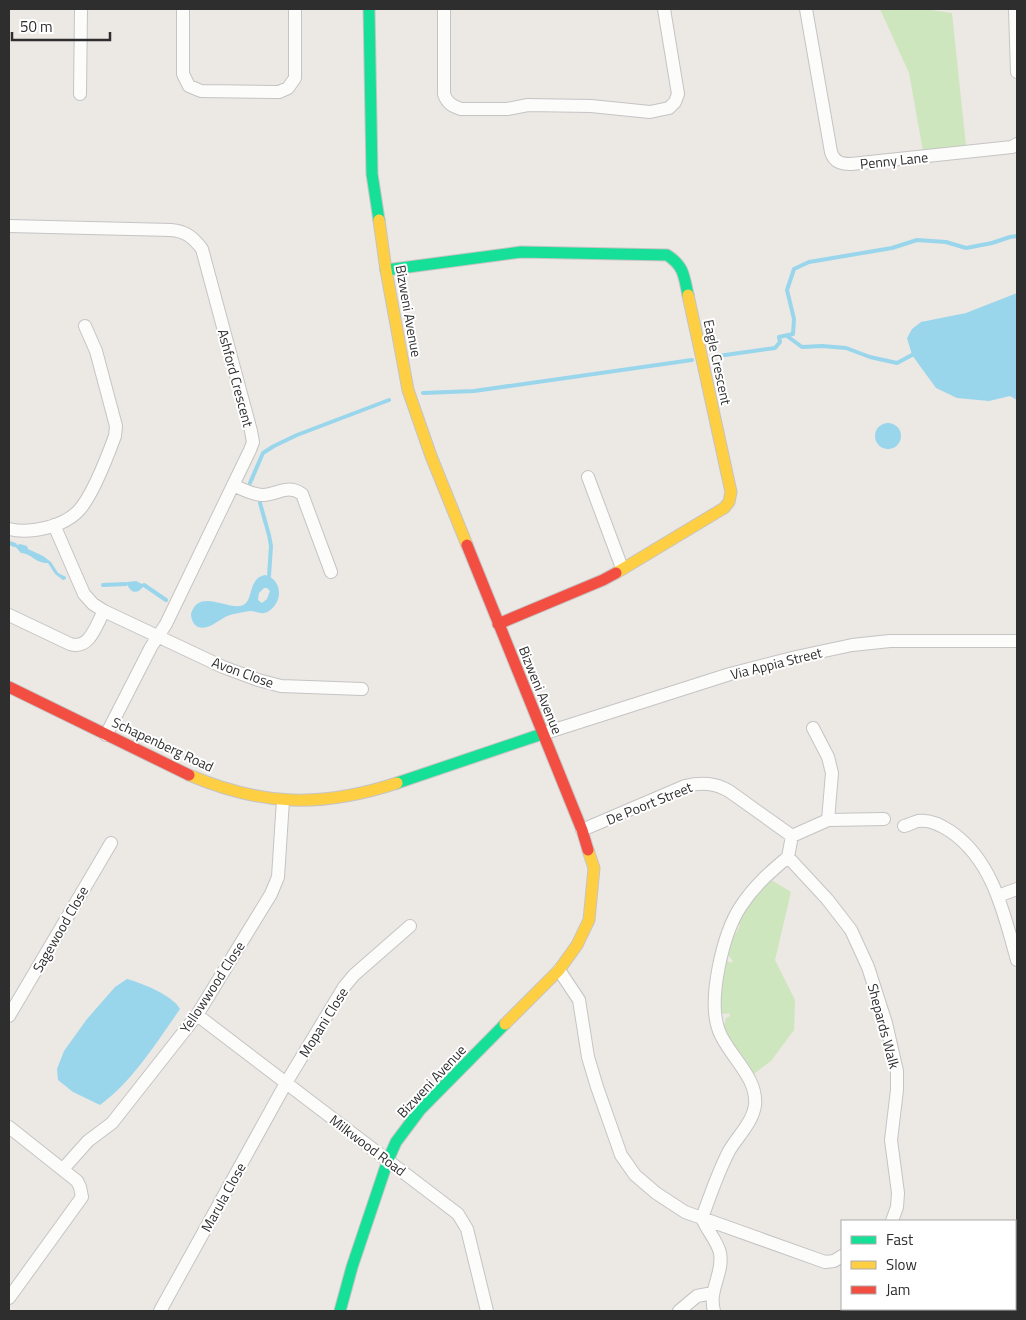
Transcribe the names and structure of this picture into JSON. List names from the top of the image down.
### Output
{
  "streets": {
    "street": [
      "Penny Lane",
      "Bizweni Avenue",
      "Eagle Crescent",
      "Ashford Crescent",
      "Via Appia Street",
      "Avon Close",
      "Schapenberg Road",
      "De Poort Street",
      "Sagewood Close",
      "Yellowwood Close",
      "Mopani Close",
      "Shepards Walk",
      "Milkwood Road",
      "Marula Close"
    ]
  },
  "crossings": [
    ["Bizweni Avenue", "Eagle Crescent"],
    ["Bizweni Avenue", "Via Appia Street"],
    ["Bizweni Avenue", "Schapenberg Road"],
    ["Bizweni Avenue", "De Poort Street"],
    ["Bizweni Avenue", "Milkwood Road"],
    ["Ashford Crescent", "Avon Close"],
    ["Ashford Crescent", "Schapenberg Road"],
    ["Via Appia Street", "Schapenberg Road"],
    ["Schapenberg Road", "Yellowwood Close"],
    ["Yellowwood Close", "Milkwood Road"],
    ["Mopani Close", "Milkwood Road"],
    ["Mopani Close", "Marula Close"],
    ["Milkwood Road", "Marula Close"]
  ],
  "legend": ["Fast", "Slow", "Jam"],
  "scale_bar": "50 m"
}
